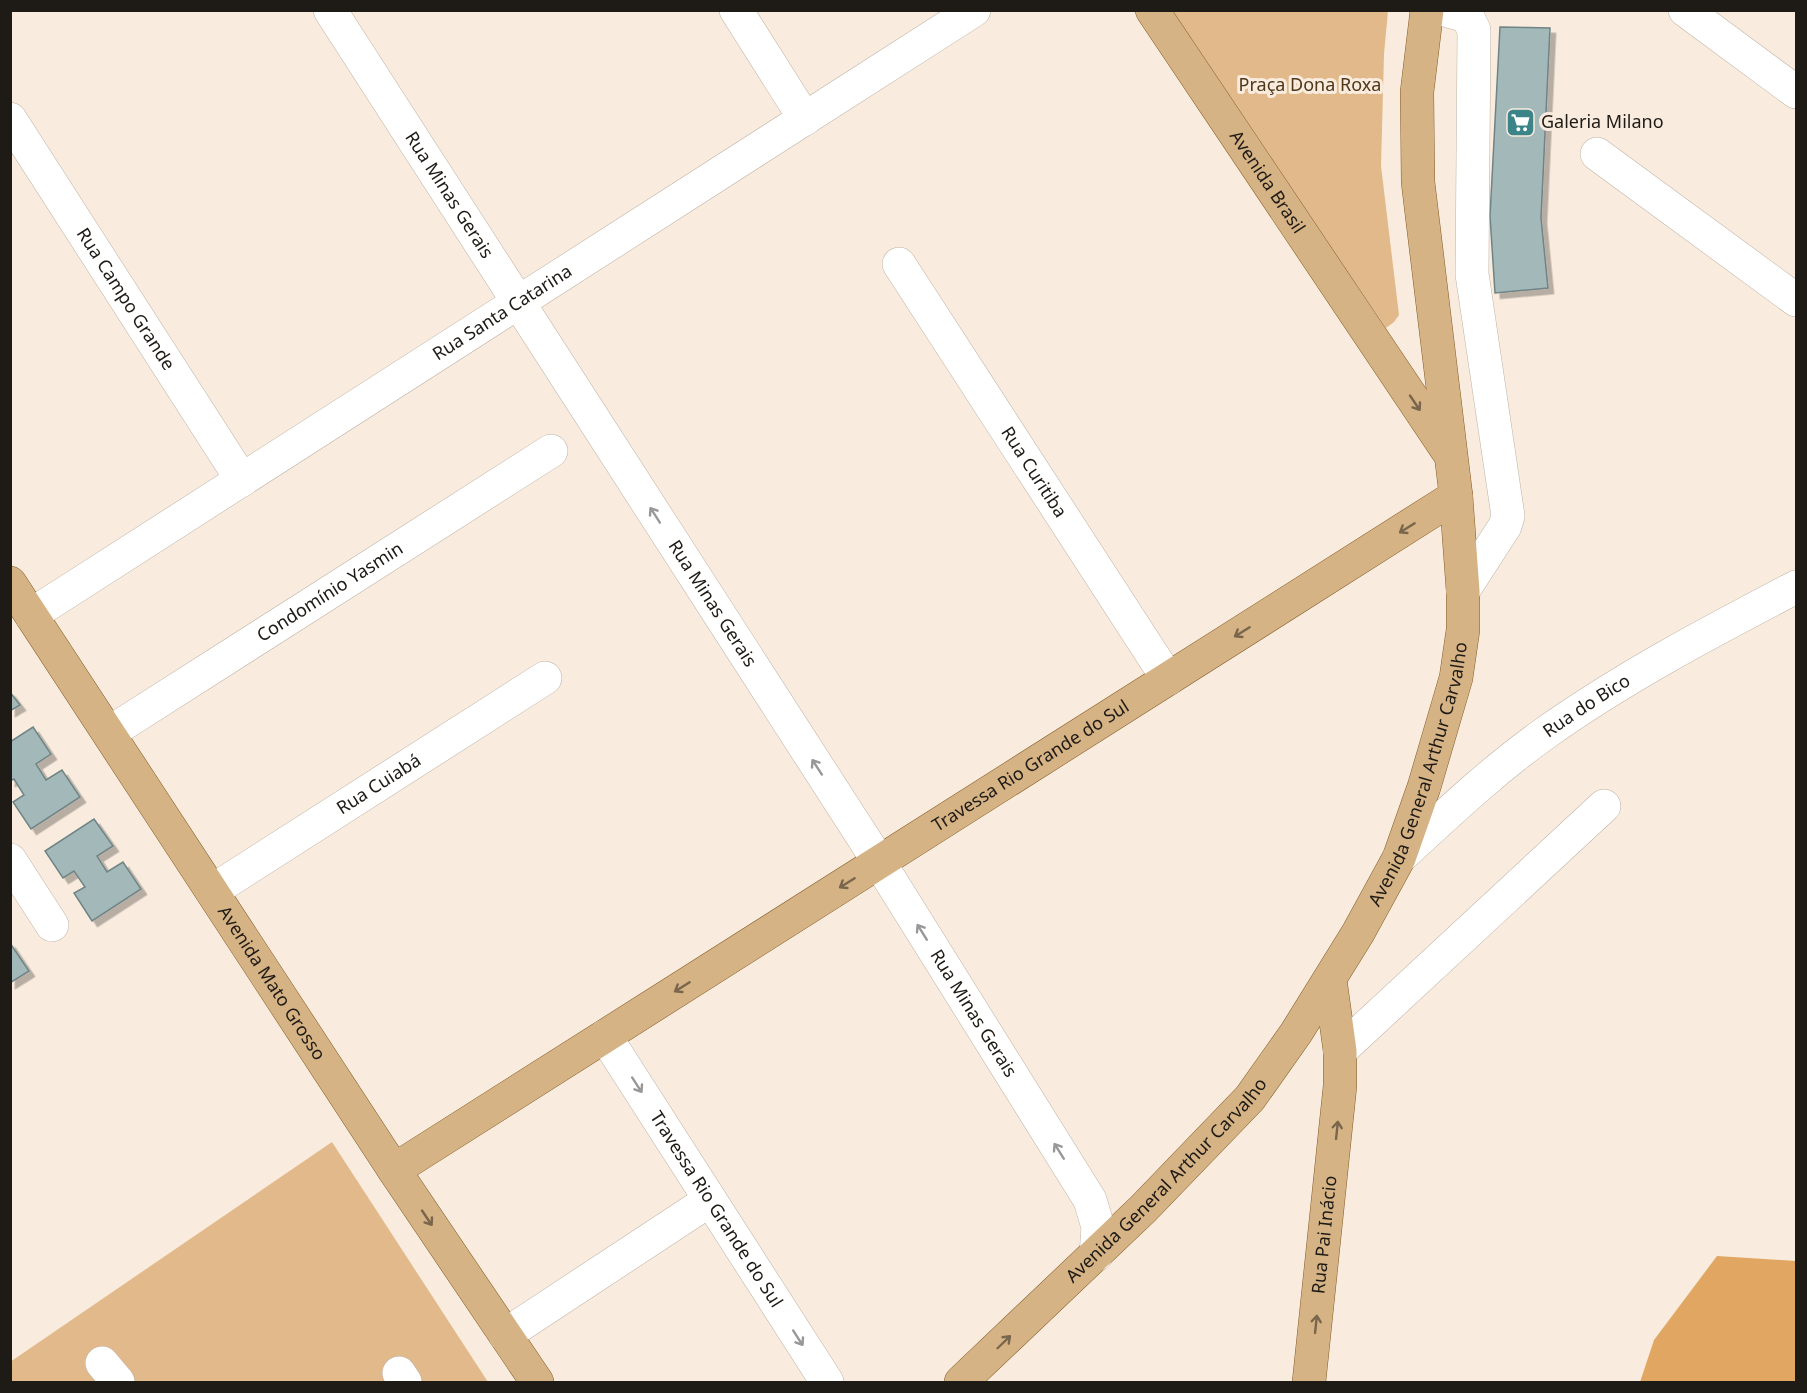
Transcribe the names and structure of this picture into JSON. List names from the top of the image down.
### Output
{
  "streets": {
    "main road": [
      "Avenida Brasil",
      "Travessa Rio Grande do Sul",
      "Avenida General Arthur Carvalho",
      "Avenida Mato Grosso",
      "Rua Pai Inácio"
    ],
    "street": [
      "Rua Minas Gerais",
      "Rua Campo Grande",
      "Rua Santa Catarina",
      "Rua Curitiba",
      "Condomínio Yasmin",
      "Rua do Bico",
      "Rua Cuiabá"
    ]
  },
  "crossings": [
    ["Avenida Brasil", "Avenida General Arthur Carvalho"],
    ["Rua Minas Gerais", "Rua Santa Catarina"],
    ["Rua Minas Gerais", "Travessa Rio Grande do Sul"],
    ["Rua Minas Gerais", "Avenida General Arthur Carvalho"],
    ["Rua Campo Grande", "Rua Santa Catarina"],
    ["Rua Santa Catarina", "Avenida Mato Grosso"],
    ["Rua Curitiba", "Travessa Rio Grande do Sul"],
    ["Condomínio Yasmin", "Avenida Mato Grosso"],
    ["Rua do Bico", "Avenida General Arthur Carvalho"],
    ["Travessa Rio Grande do Sul", "Avenida General Arthur Carvalho"],
    ["Travessa Rio Grande do Sul", "Avenida Mato Grosso"],
    ["Avenida General Arthur Carvalho", "Rua Pai Inácio"],
    ["Rua Cuiabá", "Avenida Mato Grosso"]
  ],
  "one_way": ["Rua Minas Gerais", "Rua Pai Inácio"],
  "parks": ["Praça Dona Roxa"],
  "places": {
    "supermarket": ["Galeria Milano"]
  }
}
